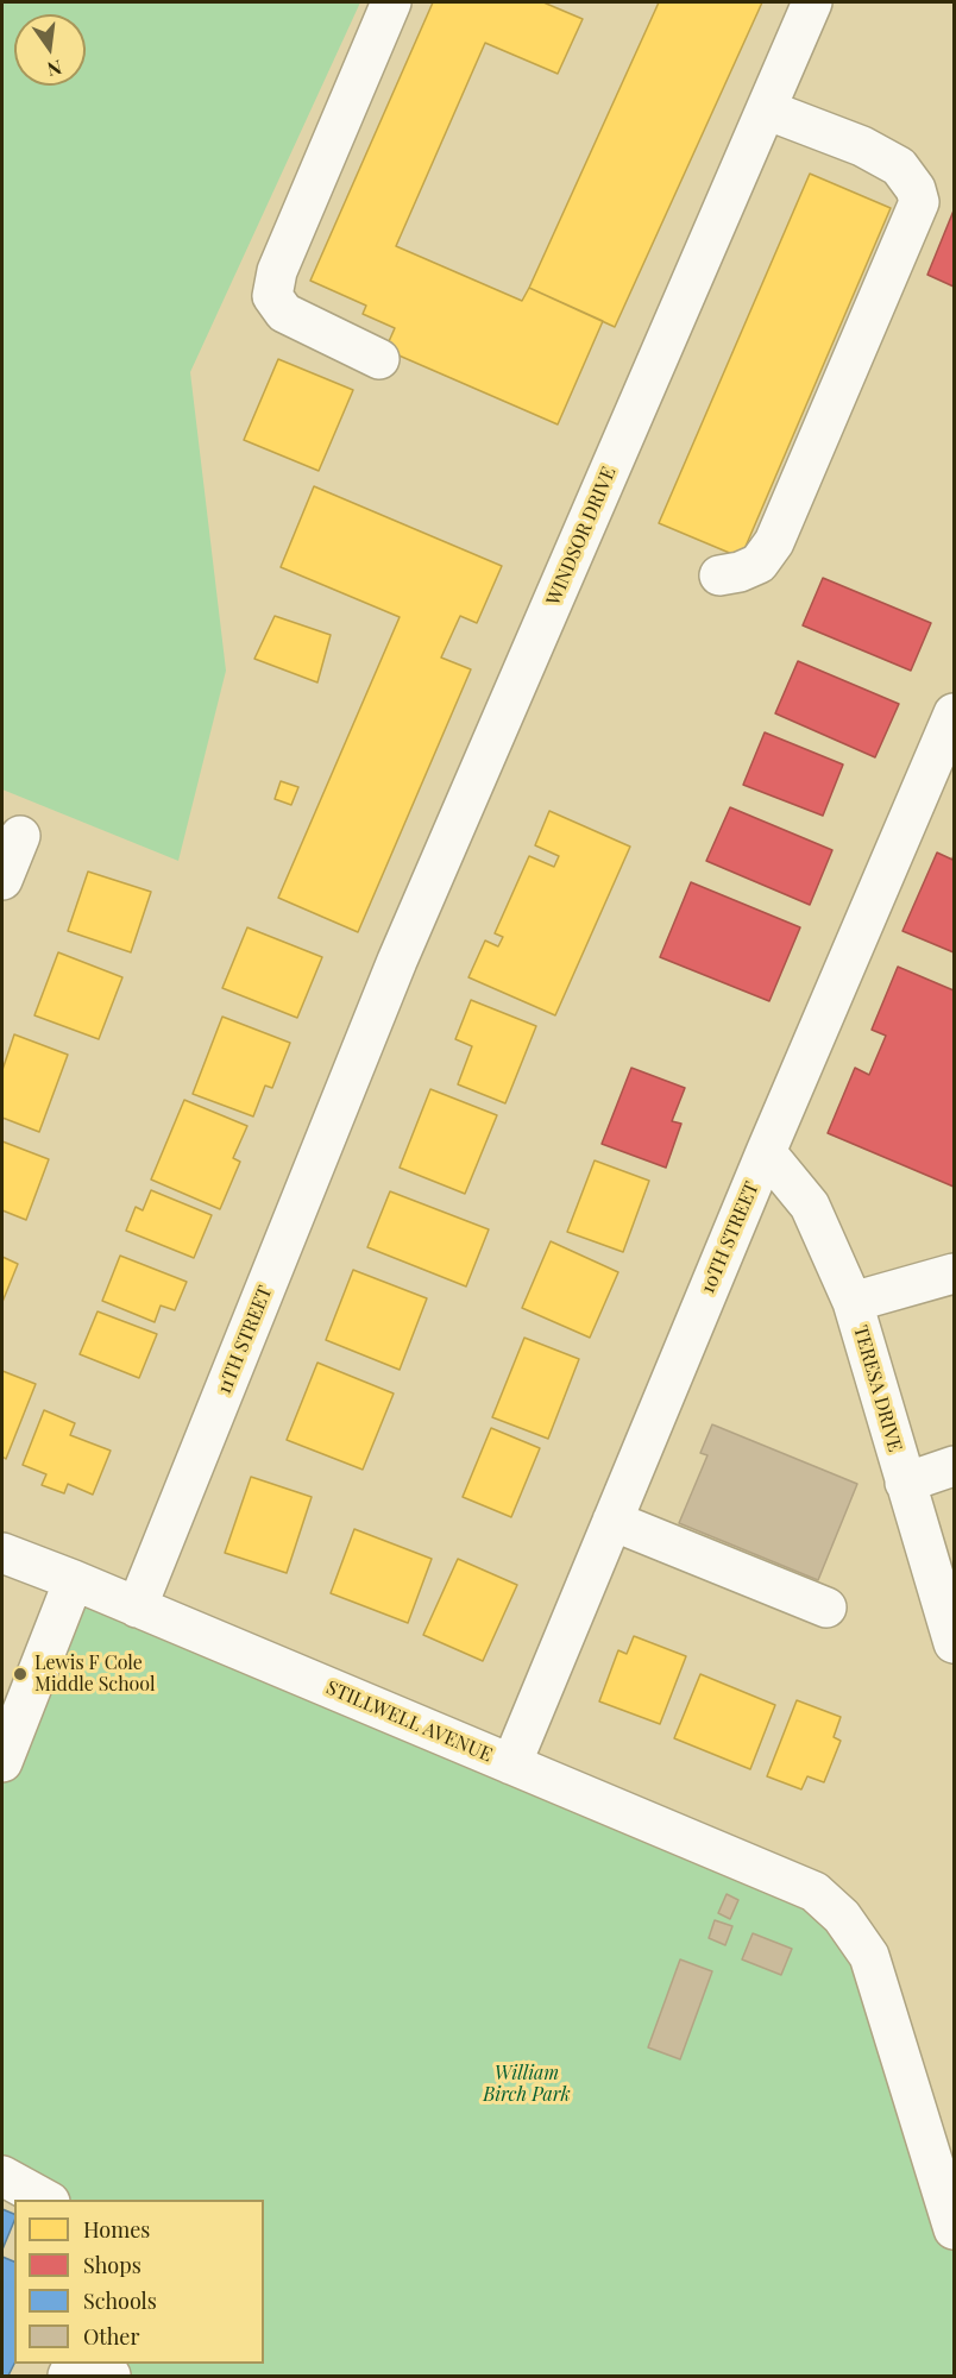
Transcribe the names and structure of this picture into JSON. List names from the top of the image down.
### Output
{
  "streets": {
    "street": [
      "WINDSOR DRIVE",
      "10TH STREET",
      "11TH STREET",
      "TERESA DRIVE",
      "STILLWELL AVENUE"
    ]
  },
  "crossings": [
    ["WINDSOR DRIVE", "11TH STREET"],
    ["10TH STREET", "TERESA DRIVE"],
    ["10TH STREET", "STILLWELL AVENUE"],
    ["11TH STREET", "STILLWELL AVENUE"]
  ],
  "parks": ["William Birch Park"],
  "places": ["Lewis F Cole Middle School"],
  "legend": [
    "Homes",
    "Shops",
    "Schools",
    "Other"
  ],
  "north": "bottom"
}
